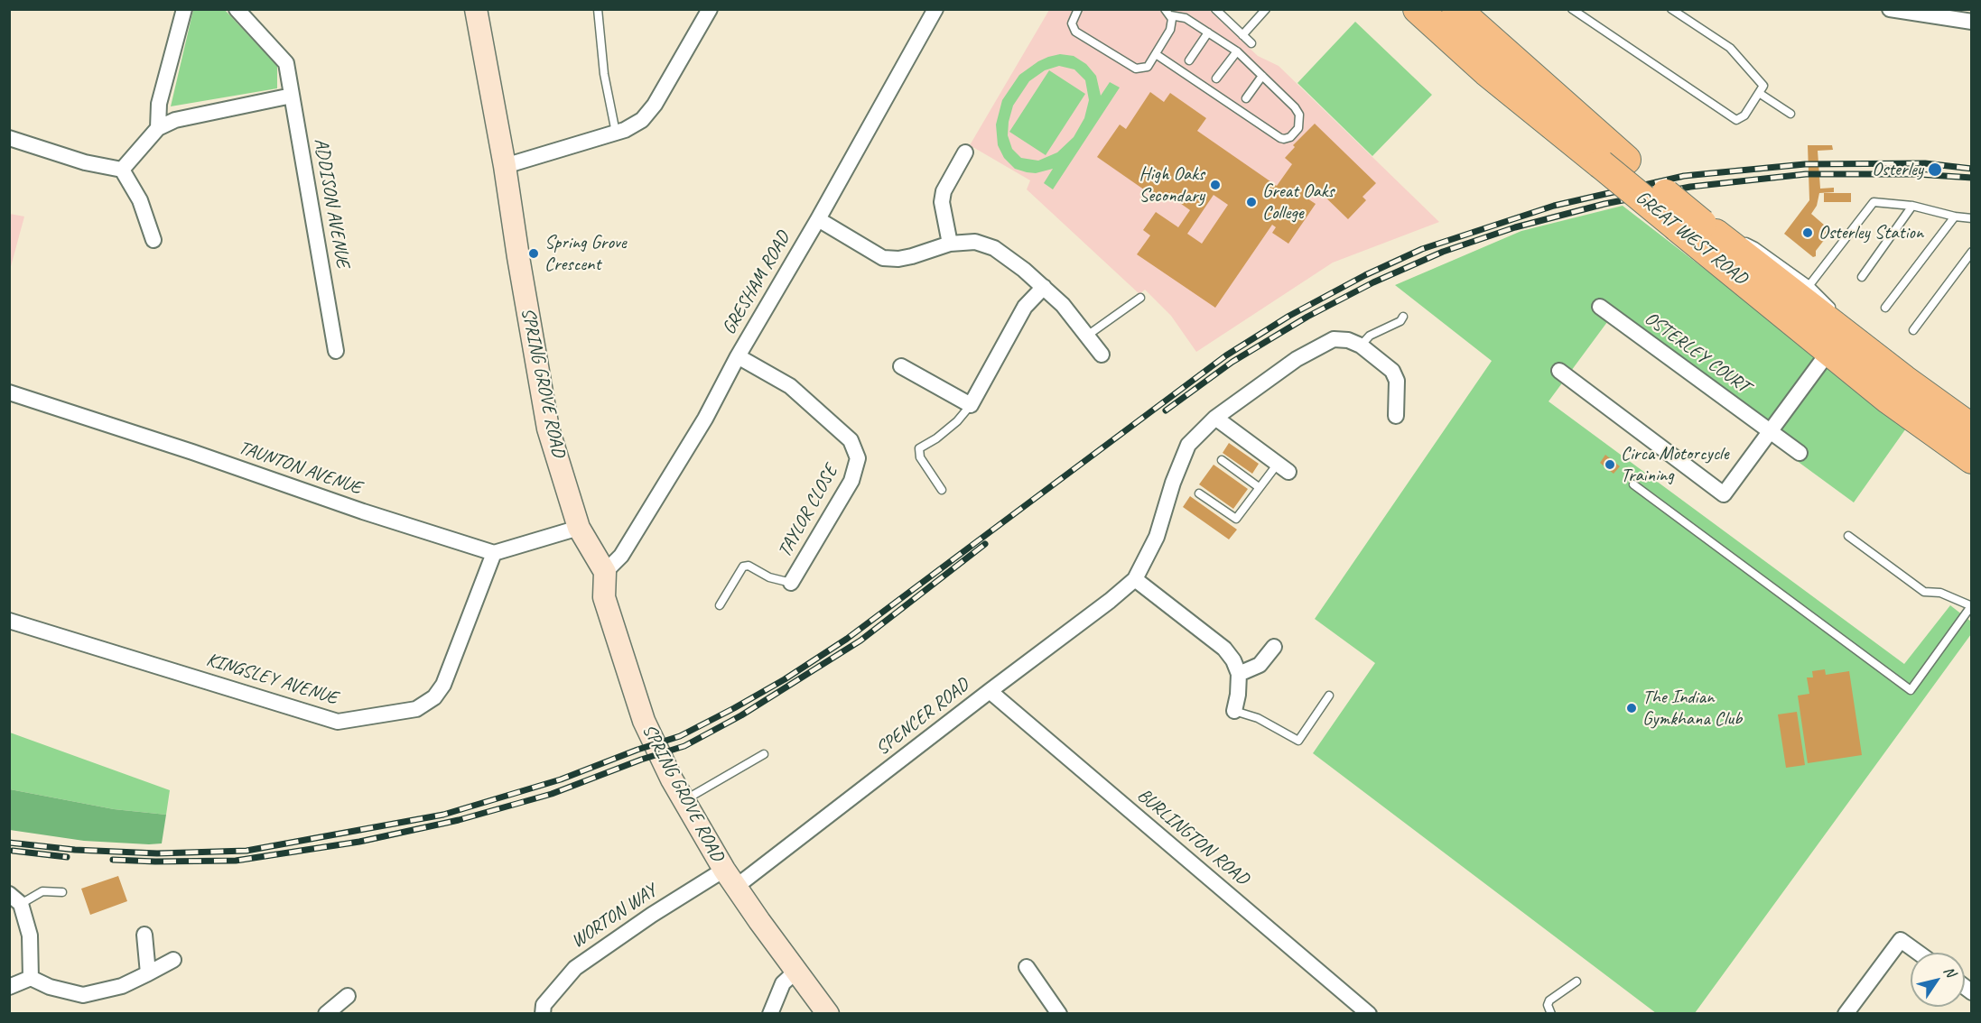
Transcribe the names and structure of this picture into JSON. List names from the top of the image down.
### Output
{
  "streets": {
    "highway": ["GREAT WEST ROAD"],
    "main road": ["SPRING GROVE ROAD"],
    "street": [
      "ADDISON AVENUE",
      "GRESHAM ROAD",
      "OSTERLEY COURT",
      "TAUNTON AVENUE",
      "TAYLOR CLOSE",
      "KINGSLEY AVENUE",
      "SPENCER ROAD",
      "BURLINGTON ROAD",
      "WORTON WAY"
    ]
  },
  "crossings": [
    ["GRESHAM ROAD", "SPRING GROVE ROAD"],
    ["GRESHAM ROAD", "TAYLOR CLOSE"],
    ["SPRING GROVE ROAD", "SPENCER ROAD"],
    ["SPRING GROVE ROAD", "WORTON WAY"],
    ["TAUNTON AVENUE", "KINGSLEY AVENUE"],
    ["SPENCER ROAD", "BURLINGTON ROAD"],
    ["SPENCER ROAD", "WORTON WAY"]
  ],
  "places": [
    "Osterley",
    "High Oaks Secondary",
    "Great Oaks College",
    "Osterley Station",
    "Spring Grove Crescent",
    "Circa Motorcycle Training",
    "The Indian Gymkhana Club"
  ],
  "north": "top right"
}
